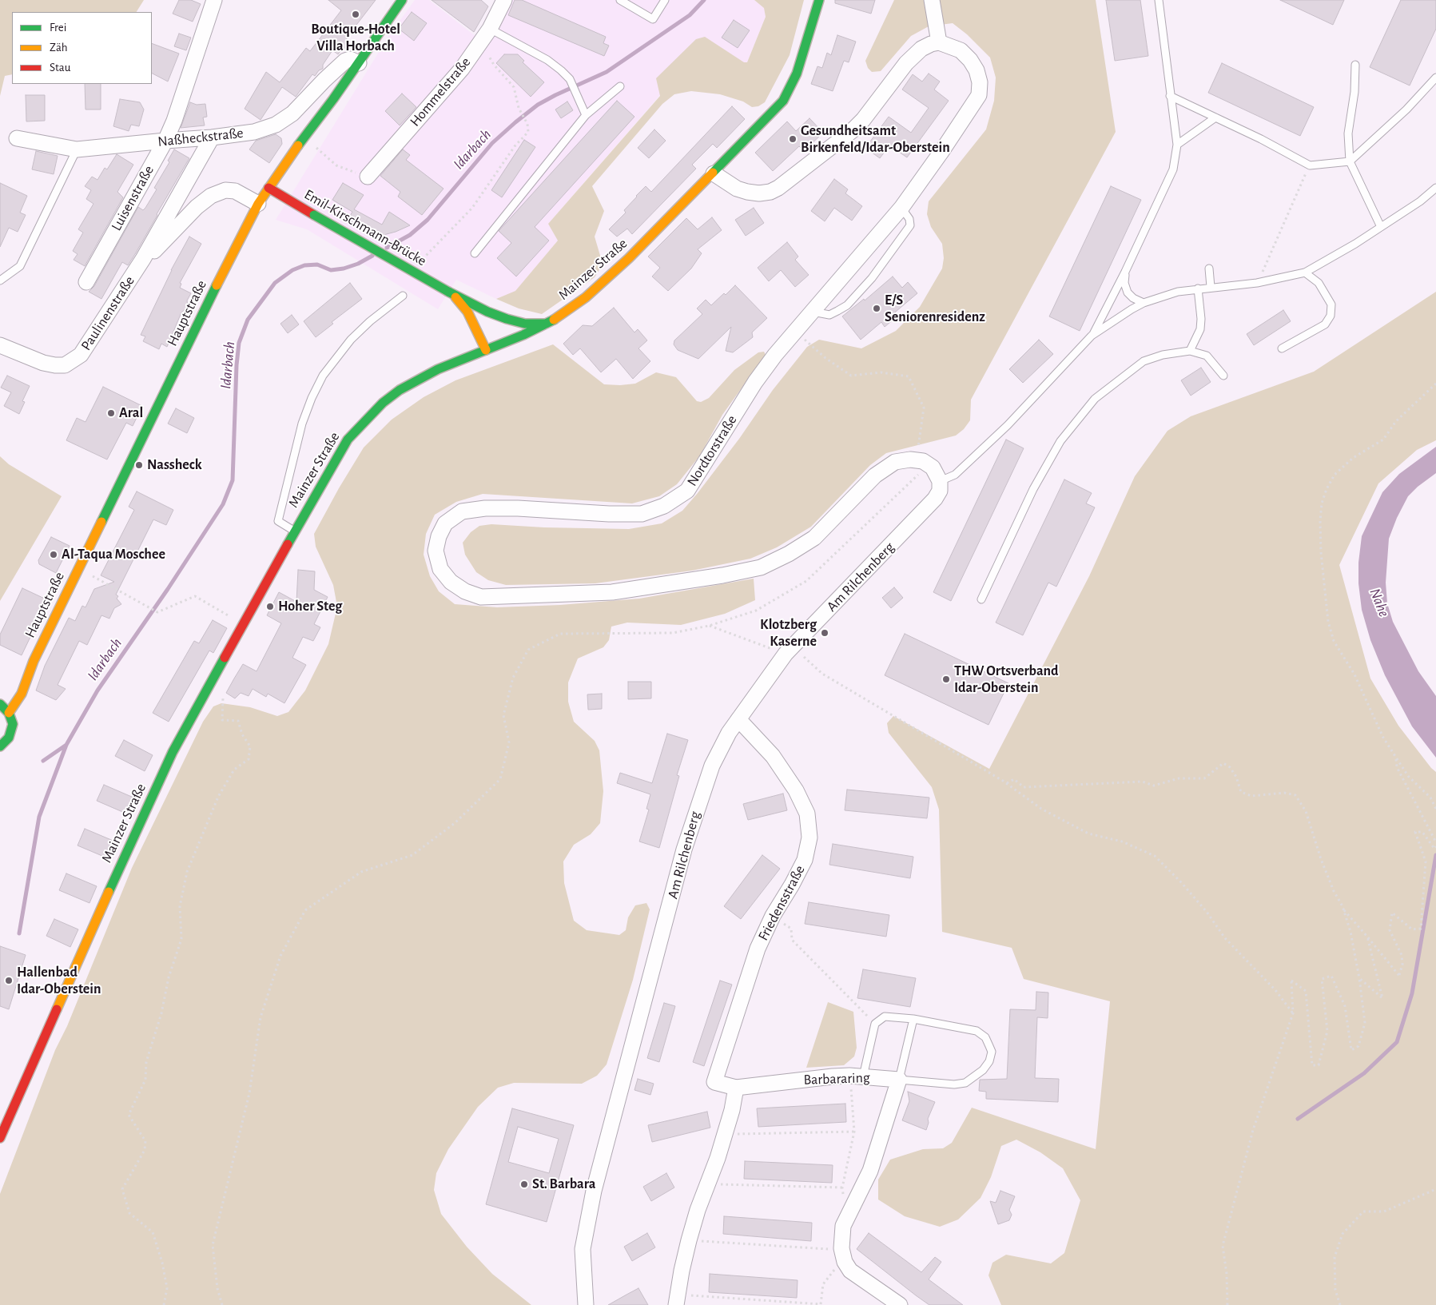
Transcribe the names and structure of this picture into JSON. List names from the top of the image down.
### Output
{
  "streets": {
    "main road": ["Emil-Kirschmann-Brücke", "Mainzer Straße", "Hauptstraße"],
    "street": [
      "Hommelstraße",
      "Naßheckstraße",
      "Luisenstraße",
      "Paulinenstraße",
      "Nordtorstraße",
      "Am Rilchenberg",
      "Friedensstraße",
      "Barbararing"
    ]
  },
  "crossings": [
    ["Naßheckstraße", "Luisenstraße"],
    ["Naßheckstraße", "Paulinenstraße"],
    ["Naßheckstraße", "Hauptstraße"],
    ["Emil-Kirschmann-Brücke", "Mainzer Straße"],
    ["Emil-Kirschmann-Brücke", "Hauptstraße"],
    ["Paulinenstraße", "Hauptstraße"],
    ["Am Rilchenberg", "Friedensstraße"],
    ["Friedensstraße", "Barbararing"]
  ],
  "water": ["Idarbach", "Nahe"],
  "places": [
    "Boutique-Hotel Villa Horbach",
    "Gesundheitsamt Birkenfeld/Idar-Oberstein",
    "E/S Seniorenresidenz",
    "Aral",
    "Nassheck",
    "Al-Taqua Moschee",
    "Hoher Steg",
    "Klotzberg Kaserne",
    "THW Ortsverband Idar-Oberstein",
    "Hallenbad Idar-Oberstein",
    "St. Barbara"
  ],
  "legend": ["Frei", "Zäh", "Stau"]
}
